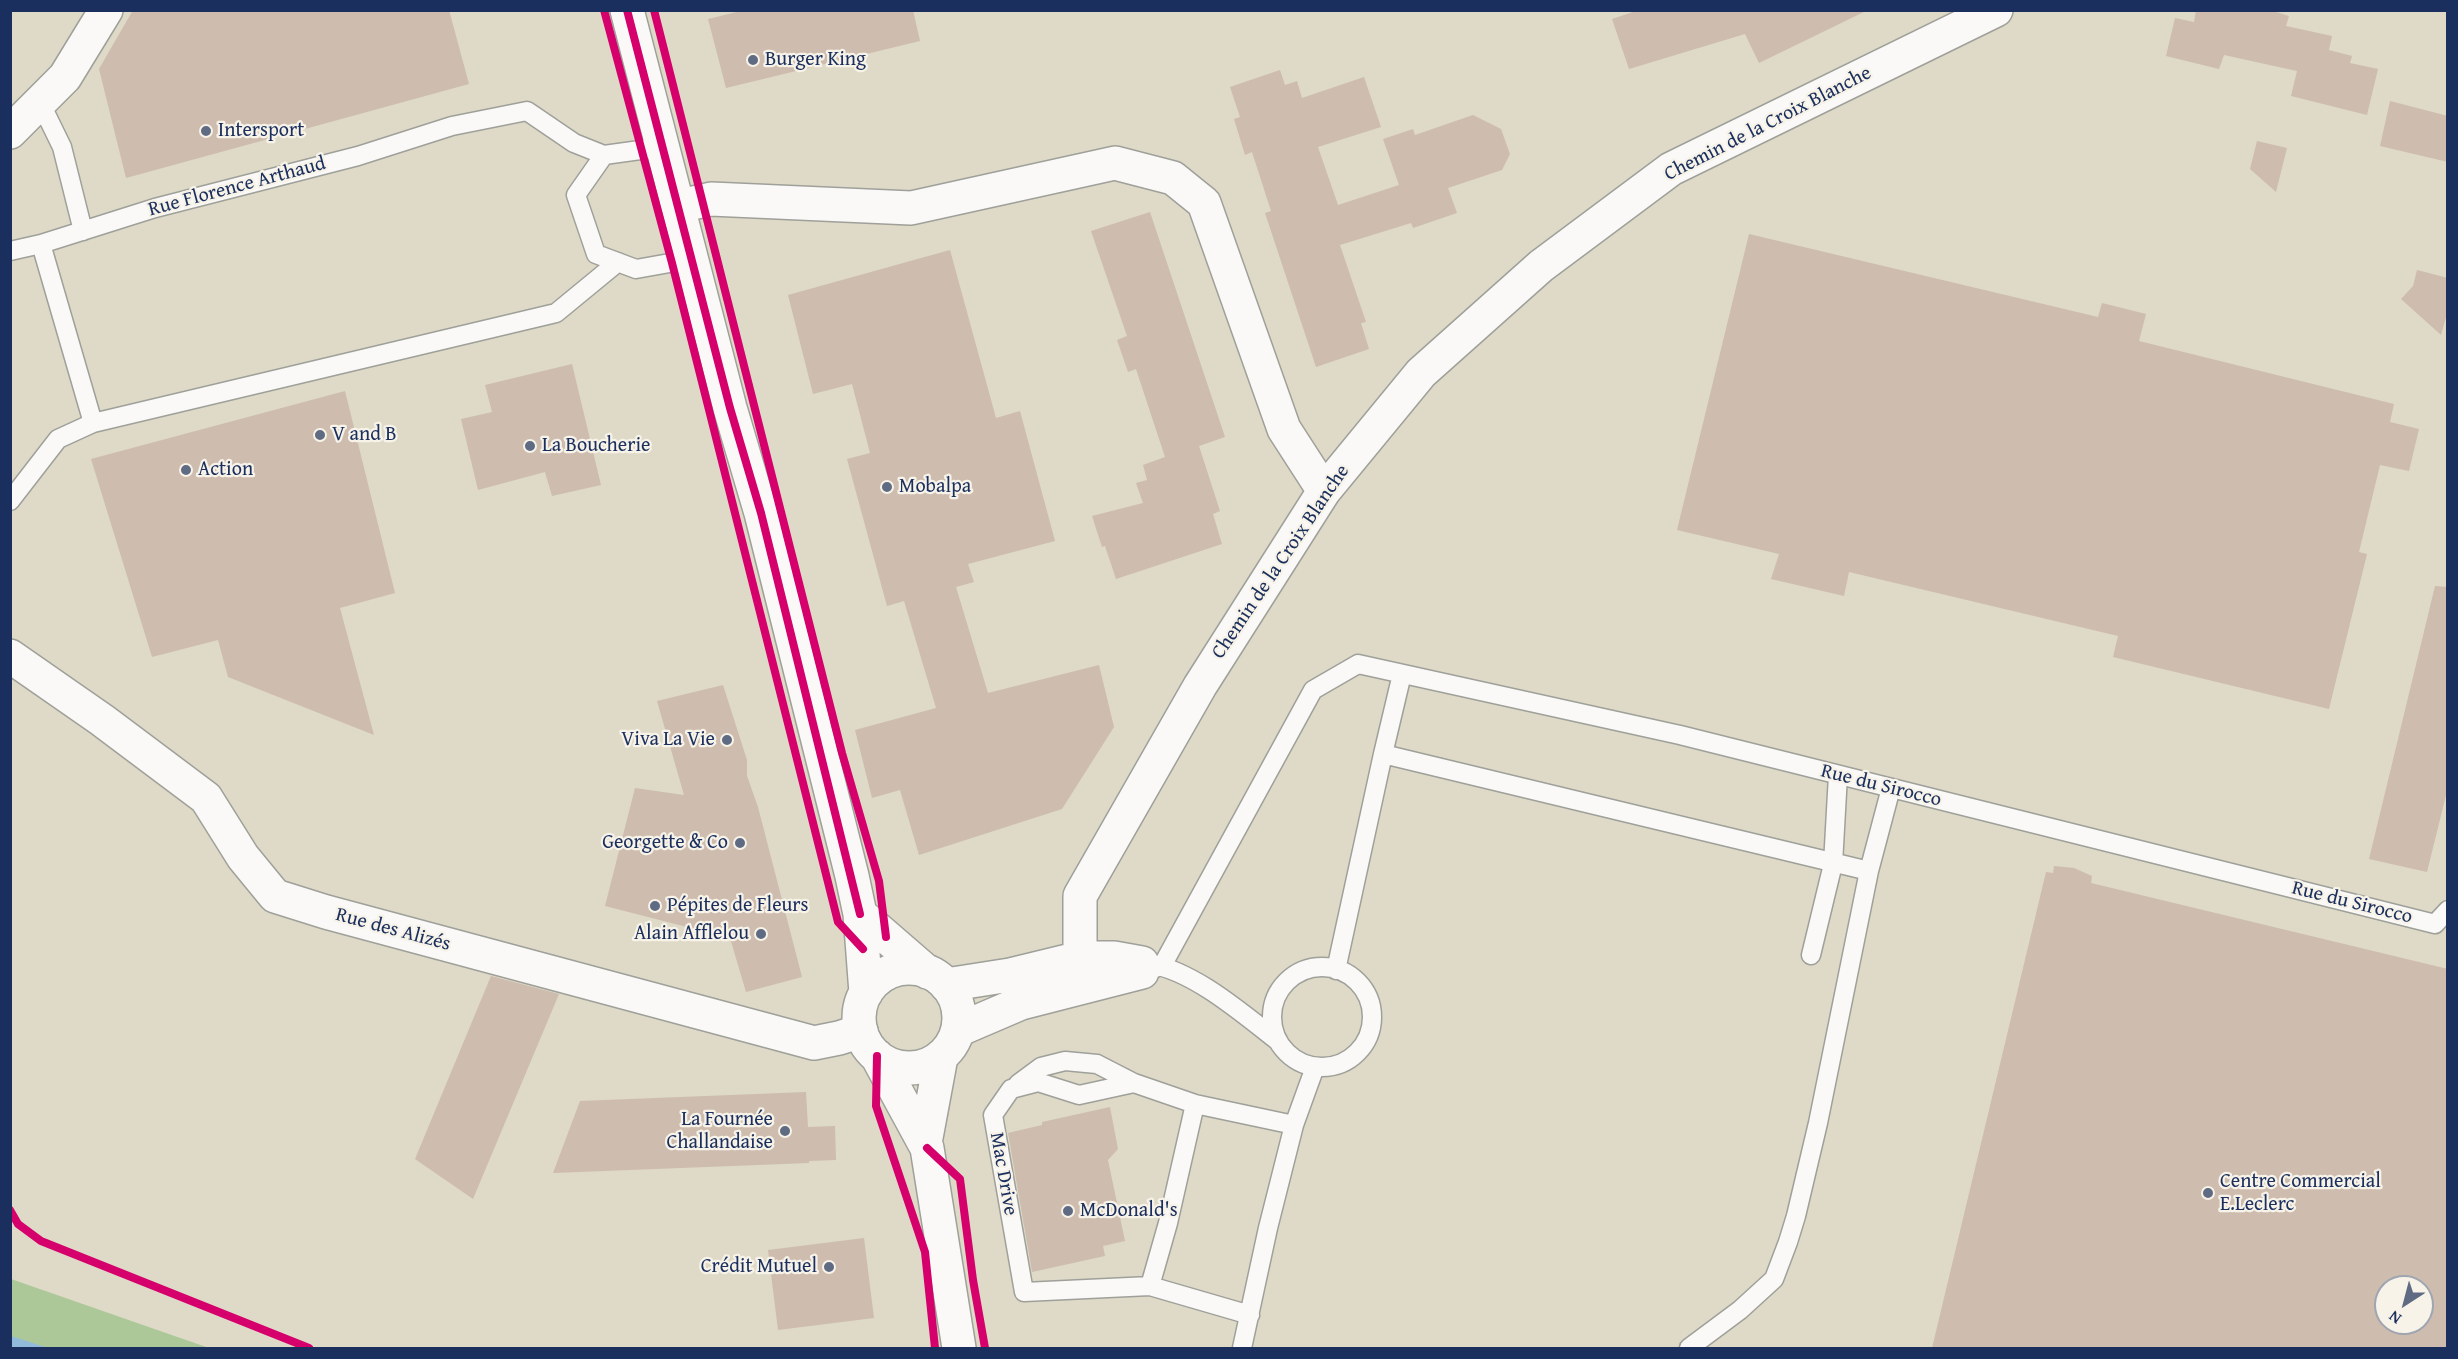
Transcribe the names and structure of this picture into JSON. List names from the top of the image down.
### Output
{
  "streets": {
    "street": ["Chemin de la Croix Blanche", "Rue des Alizés"],
    "lane": ["Rue Florence Arthaud", "Rue du Sirocco", "Mac Drive"]
  },
  "places": [
    "Burger King",
    "Intersport",
    "V and B",
    "La Boucherie",
    "Action",
    "Mobalpa",
    "Viva La Vie",
    "Georgette & Co",
    "Pépites de Fleurs",
    "Alain Afflelou",
    "La Fournée Challandaise",
    "Centre Commercial E.Leclerc",
    "McDonald's",
    "Crédit Mutuel"
  ],
  "north": "bottom left"
}
